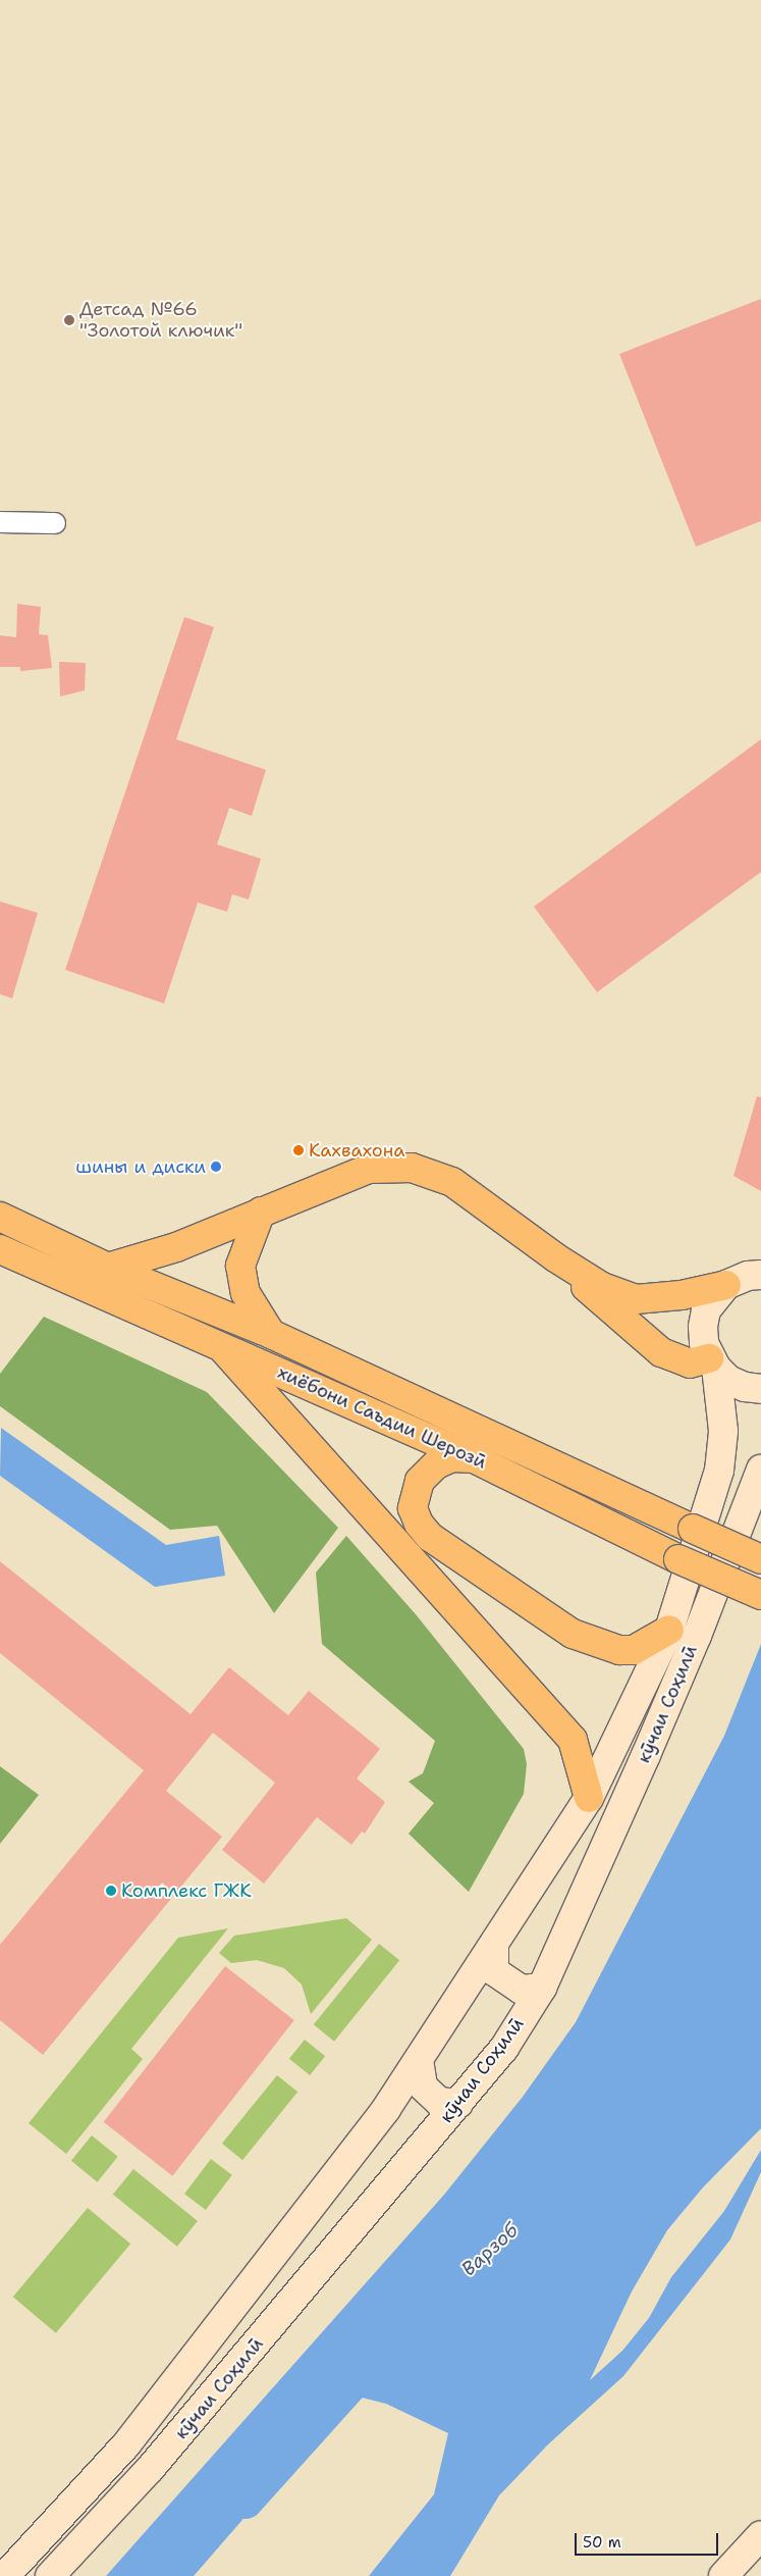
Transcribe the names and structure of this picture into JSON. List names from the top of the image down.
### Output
{
  "streets": {
    "highway": ["хиёбони Саъдии Шерозӣ"],
    "main road": ["кӯчаи Соҳилӣ"]
  },
  "water": ["Варзоб"],
  "places": [
    "Детсад №66 \"Золотой ключик\"",
    "Кахвахона",
    "шины и диски",
    "Комплекс ГЖК"
  ],
  "scale_bar": "50 m"
}
